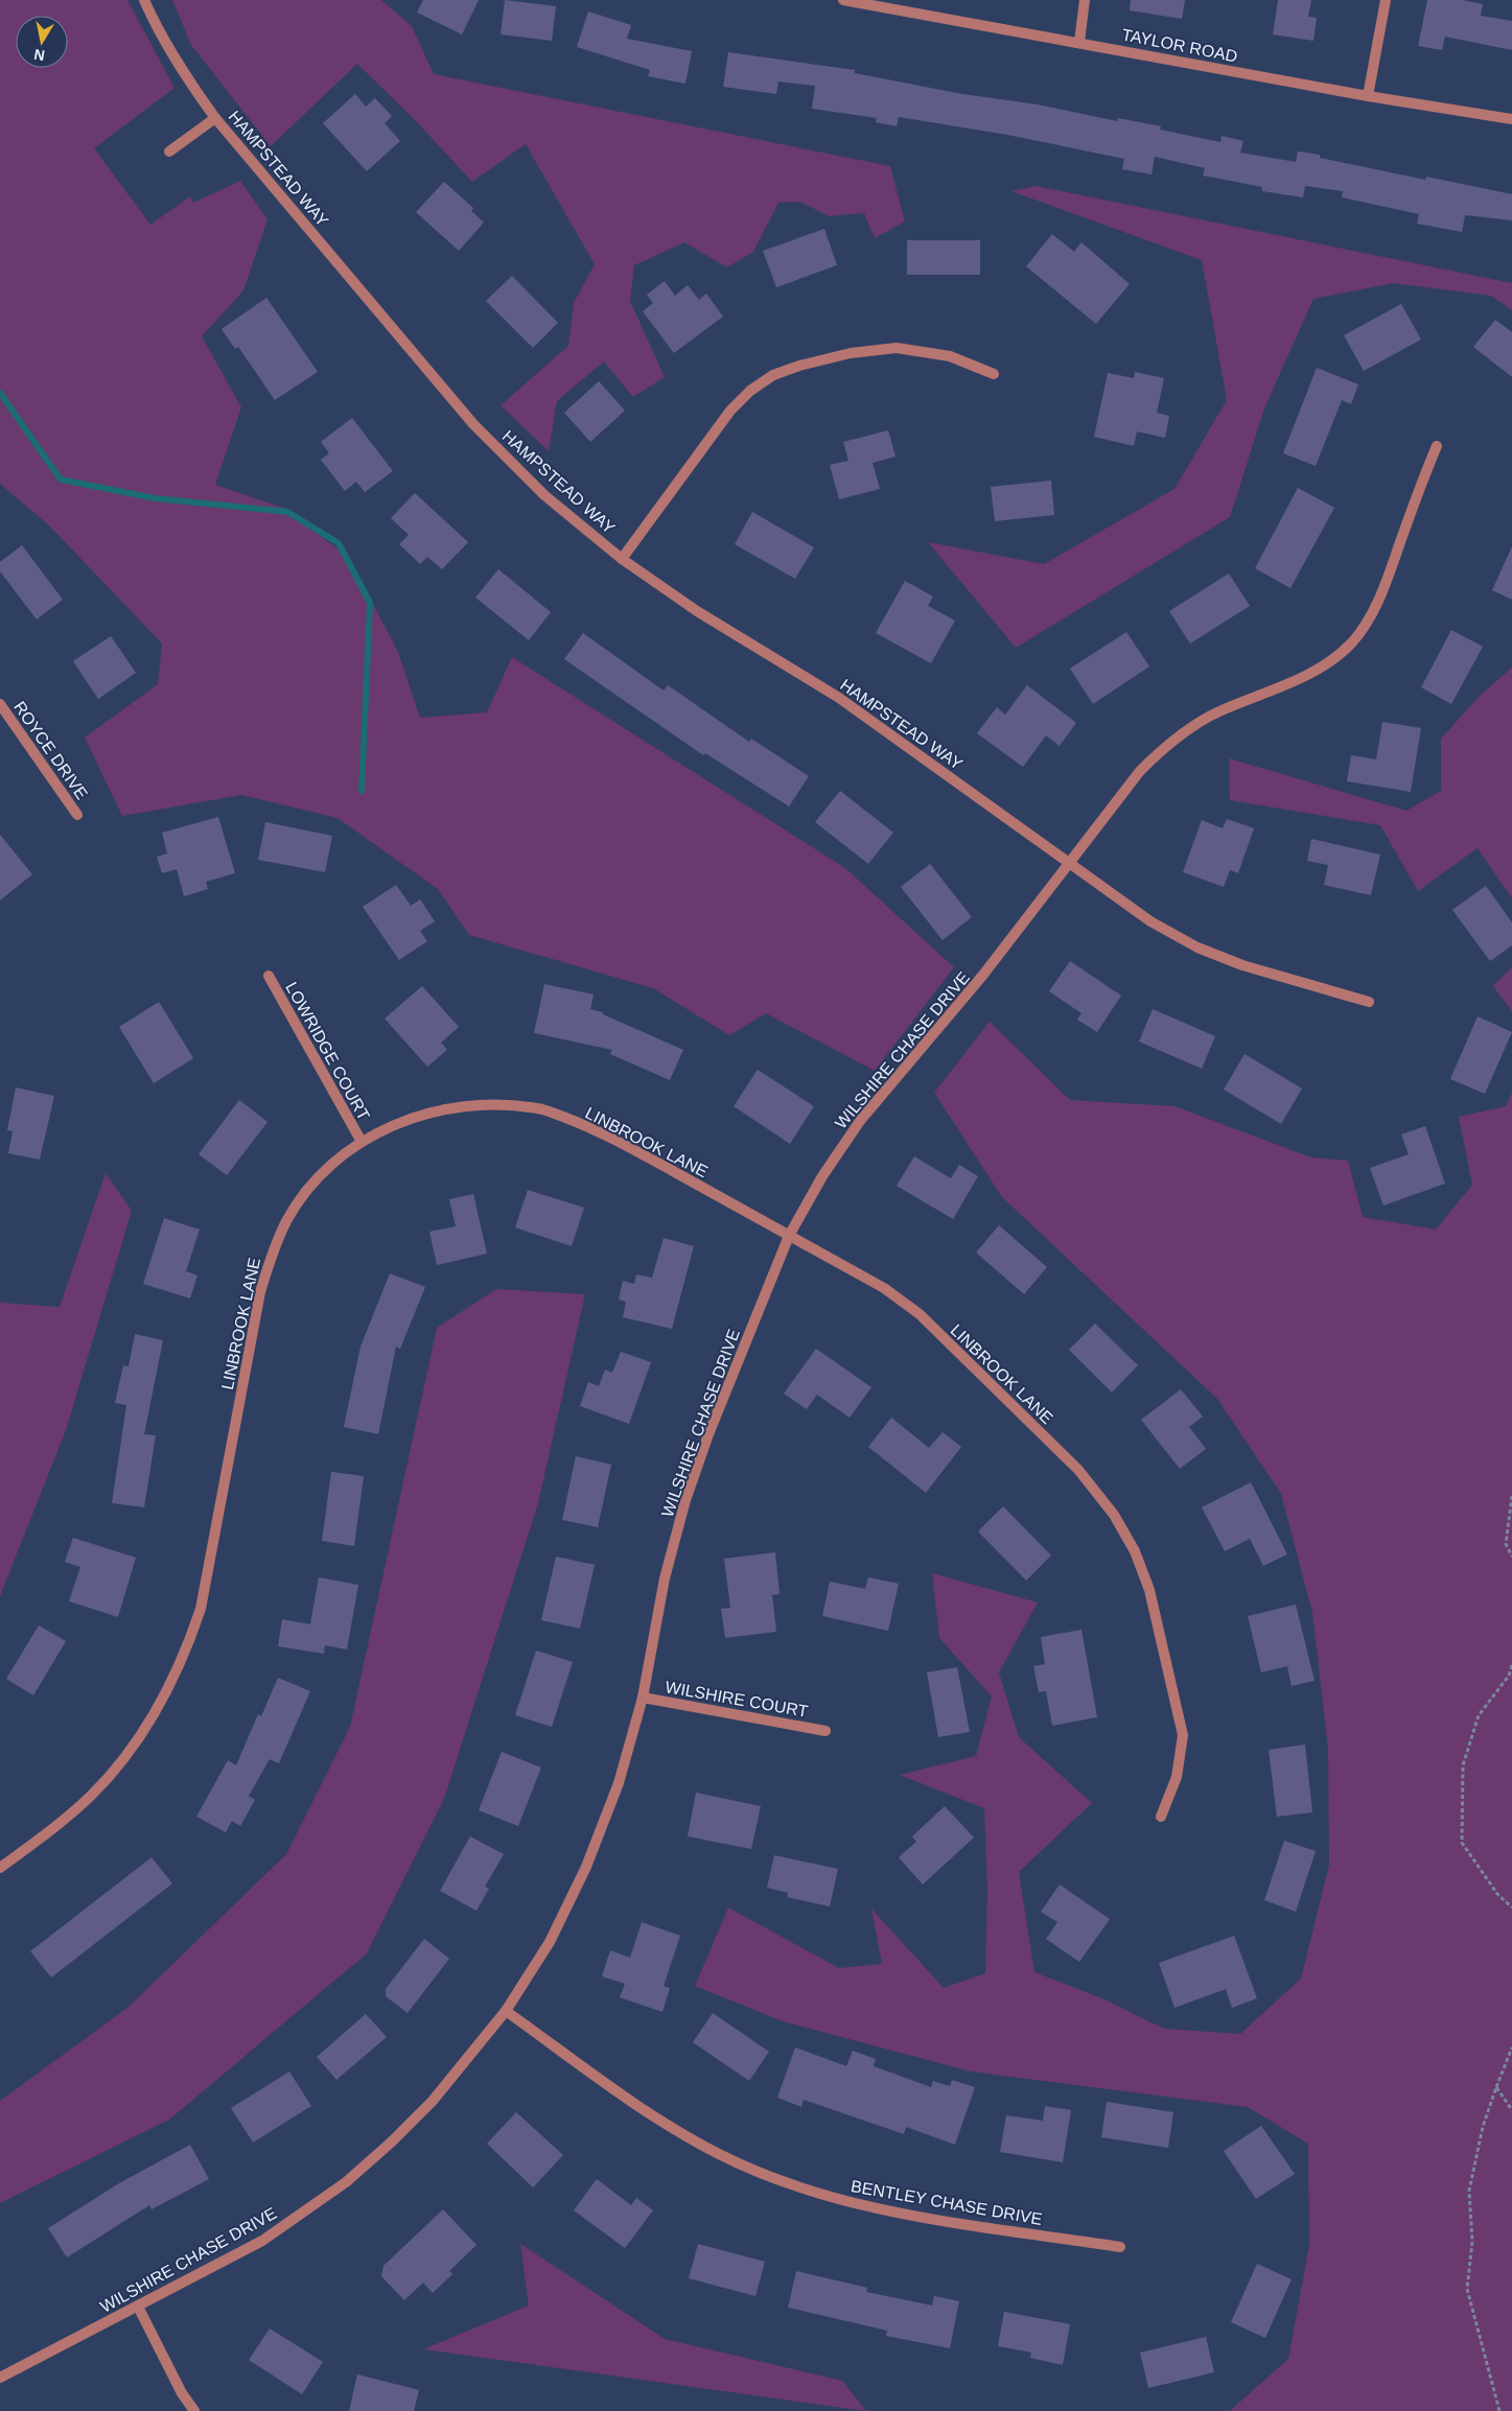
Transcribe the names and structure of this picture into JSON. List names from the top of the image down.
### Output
{
  "streets": {
    "street": [
      "TAYLOR ROAD",
      "HAMPSTEAD WAY",
      "ROYCE DRIVE",
      "WILSHIRE CHASE DRIVE",
      "LOWRIDGE COURT",
      "LINBROOK LANE",
      "WILSHIRE COURT",
      "BENTLEY CHASE DRIVE"
    ]
  },
  "crossings": [
    ["HAMPSTEAD WAY", "WILSHIRE CHASE DRIVE"],
    ["WILSHIRE CHASE DRIVE", "LINBROOK LANE"],
    ["WILSHIRE CHASE DRIVE", "WILSHIRE COURT"],
    ["WILSHIRE CHASE DRIVE", "BENTLEY CHASE DRIVE"],
    ["LOWRIDGE COURT", "LINBROOK LANE"]
  ],
  "north": "bottom"
}
